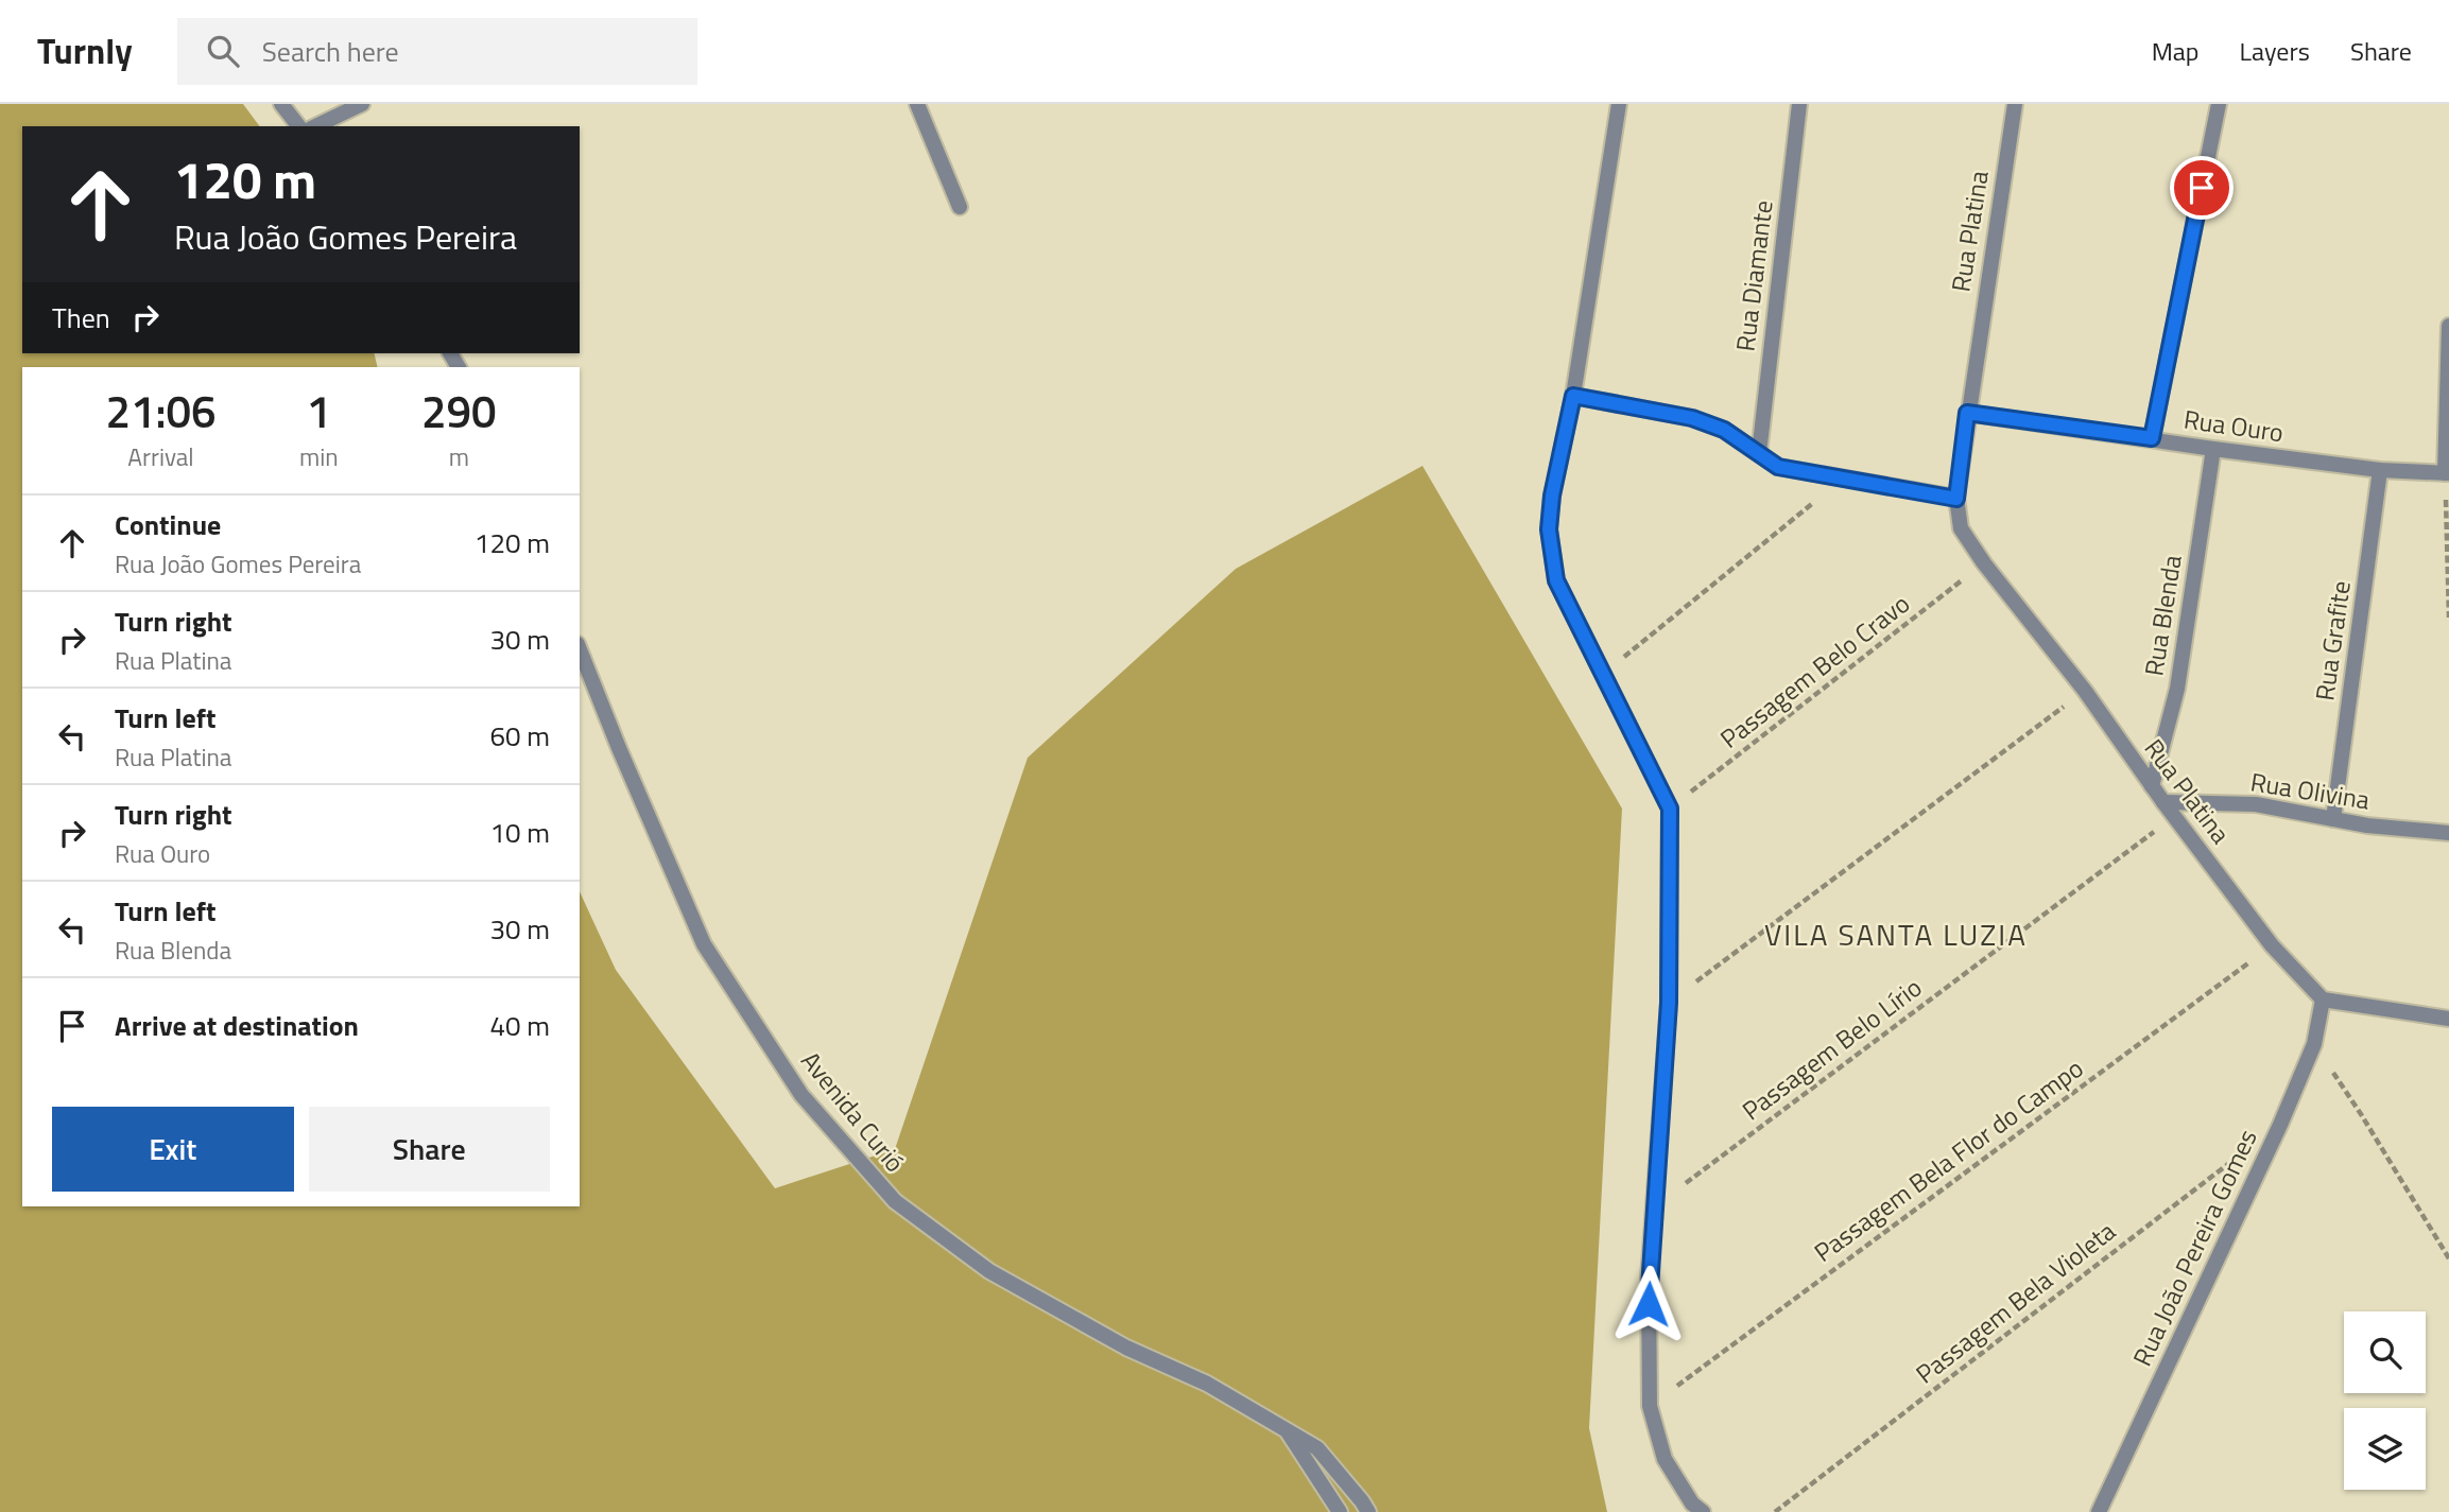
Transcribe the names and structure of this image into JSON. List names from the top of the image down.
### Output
{
  "streets": {
    "street": [
      "Rua Platina",
      "Rua Diamante",
      "Rua Ouro",
      "Rua Blenda",
      "Rua Grafite",
      "Rua Olivina",
      "Avenida Curió",
      "Rua João Pereira Gomes"
    ],
    "path": [
      "Passagem Belo Cravo",
      "Passagem Belo Lírio",
      "Passagem Bela Flor do Campo",
      "Passagem Bela Violeta"
    ]
  },
  "crossings": [
    ["Rua Platina", "Rua Ouro"],
    ["Rua Platina", "Rua Blenda"],
    ["Rua Platina", "Passagem Belo Cravo"],
    ["Rua Platina", "Rua Olivina"],
    ["Rua Platina", "Passagem Belo Lírio"],
    ["Rua Platina", "Passagem Bela Flor do Campo"],
    ["Rua Platina", "Rua João Pereira Gomes"],
    ["Rua Ouro", "Rua Blenda"],
    ["Rua Ouro", "Rua Grafite"],
    ["Rua Grafite", "Rua Olivina"]
  ],
  "districts": ["VILA SANTA LUZIA"],
  "page": {
    "header": "Turnly",
    "search": "Search here",
    "nav": ["Map", "Layers", "Share"],
    "turn": ["120 m", "Rua João Gomes Pereira"],
    "then": "Then",
    "eta": [
      "21:06",
      "Arrival",
      "1",
      "min",
      "290",
      "m"
    ],
    "list": [
      {
        "name": "Continue",
        "note": "Rua João Gomes Pereira",
        "value": "120 m"
      },
      {
        "name": "Turn right",
        "note": "Rua Platina",
        "value": "30 m"
      },
      {
        "name": "Turn left",
        "note": "Rua Platina",
        "value": "60 m"
      },
      {
        "name": "Turn right",
        "note": "Rua Ouro",
        "value": "10 m"
      },
      {
        "name": "Turn left",
        "note": "Rua Blenda",
        "value": "30 m"
      },
      {
        "name": "Arrive at destination",
        "value": "40 m"
      }
    ],
    "buttons": ["Exit", "Share"]
  }
}
